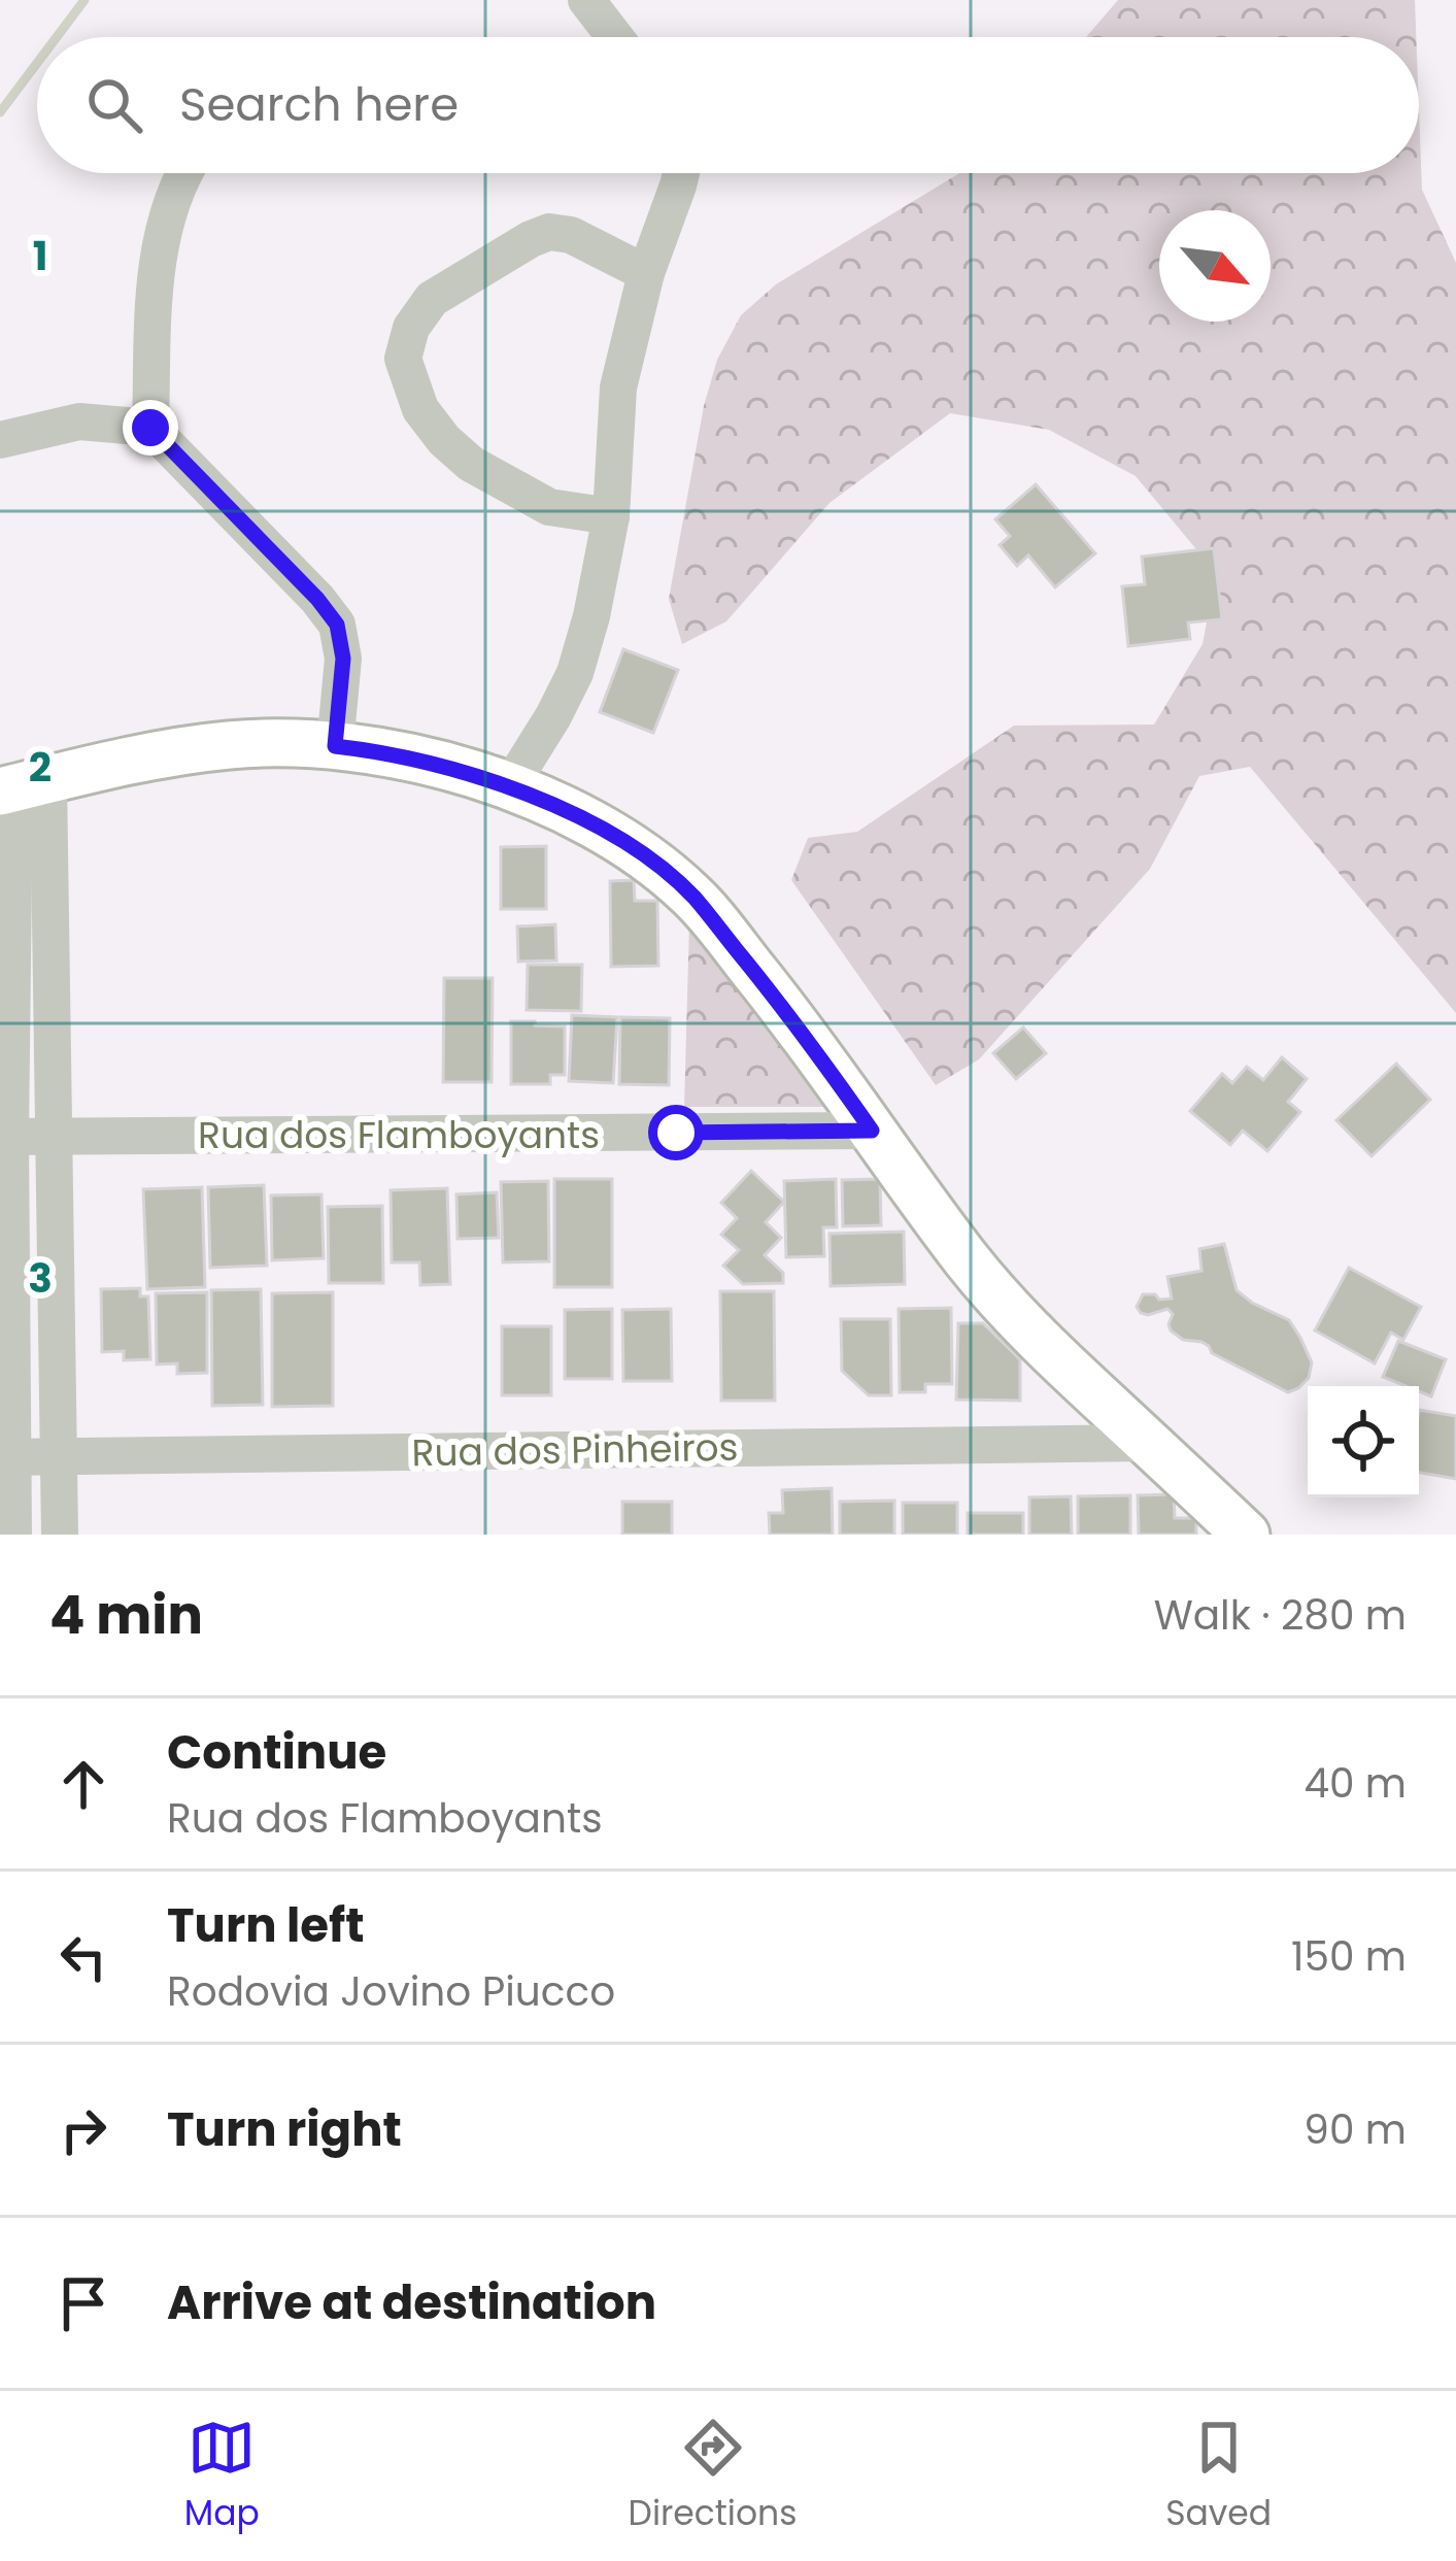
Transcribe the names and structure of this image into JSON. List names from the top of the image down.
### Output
{
  "streets": {
    "street": ["Rua dos Flamboyants", "Rua dos Pinheiros"]
  },
  "north": "bottom right",
  "page": {
    "search": "Search here",
    "heading": ["4 min", "Walk · 280 m"],
    "list": [
      ["Continue", "Rua dos Flamboyants", "40 m"],
      ["Turn left", "Rodovia Jovino Piucco", "150 m"],
      ["Turn right", "90 m"],
      "Arrive at destination"
    ],
    "nav": ["Map", "Directions", "Saved"]
  },
  "grid": {
    "rows": ["1", "2", "3"]
  }
}
